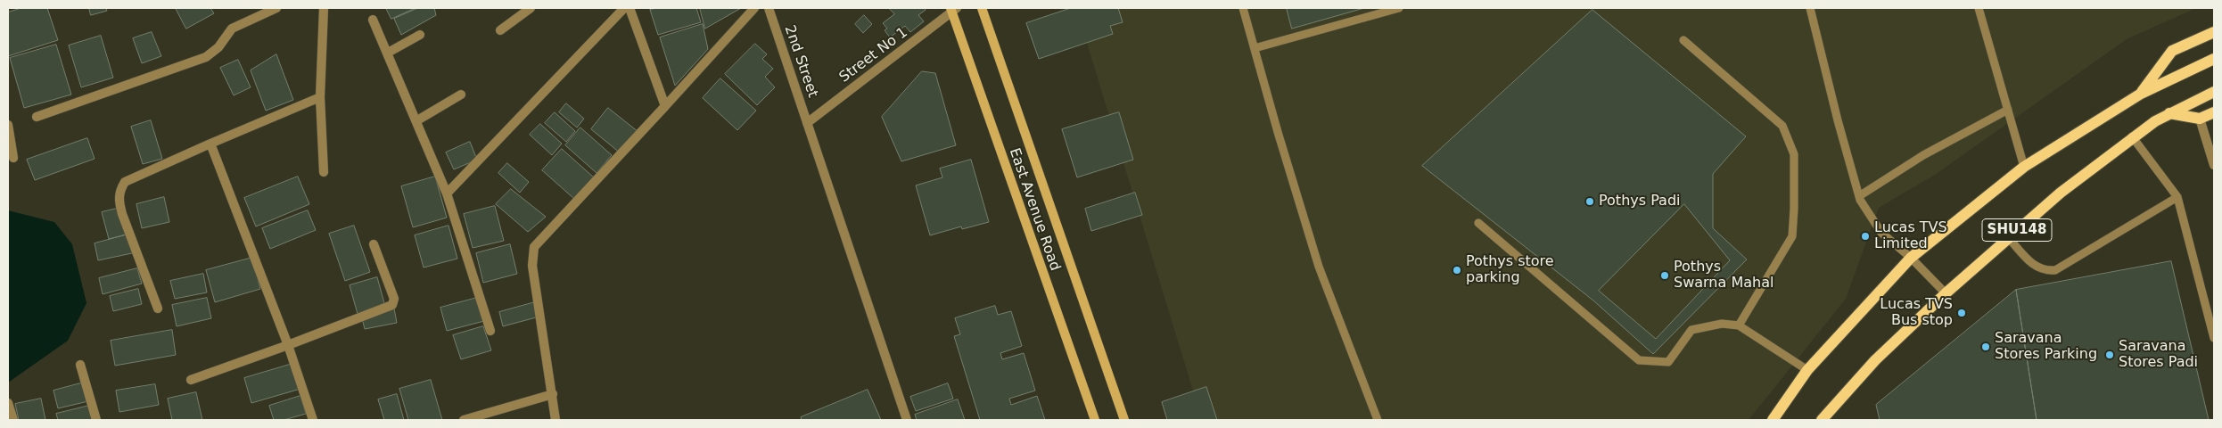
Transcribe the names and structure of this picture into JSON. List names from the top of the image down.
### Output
{
  "streets": {
    "main road": ["East Avenue Road", "SHU148"],
    "street": ["Street No 1", "2nd Street"]
  },
  "crossings": [
    ["Street No 1", "2nd Street"],
    ["Street No 1", "East Avenue Road"]
  ],
  "places": [
    "Pothys Padi",
    "Lucas TVS Limited",
    "Pothys store parking",
    "Pothys Swarna Mahal",
    "Lucas TVS Bus stop",
    "Saravana Stores Parking",
    "Saravana Stores Padi"
  ]
}
